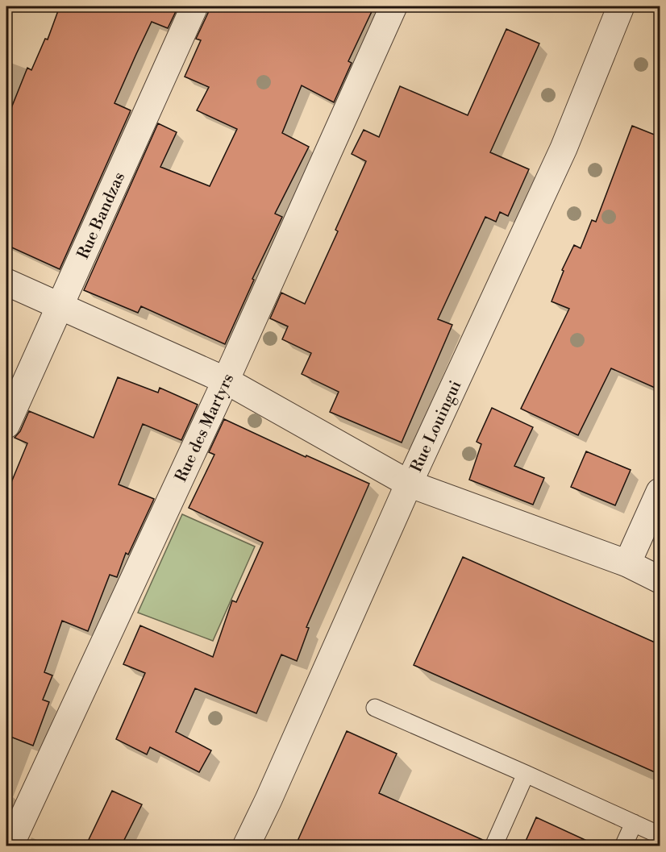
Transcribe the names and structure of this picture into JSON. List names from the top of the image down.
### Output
{
  "streets": {
    "street": ["Rue Bandzas", "Rue Louingui", "Rue des Martyrs"]
  }
}
